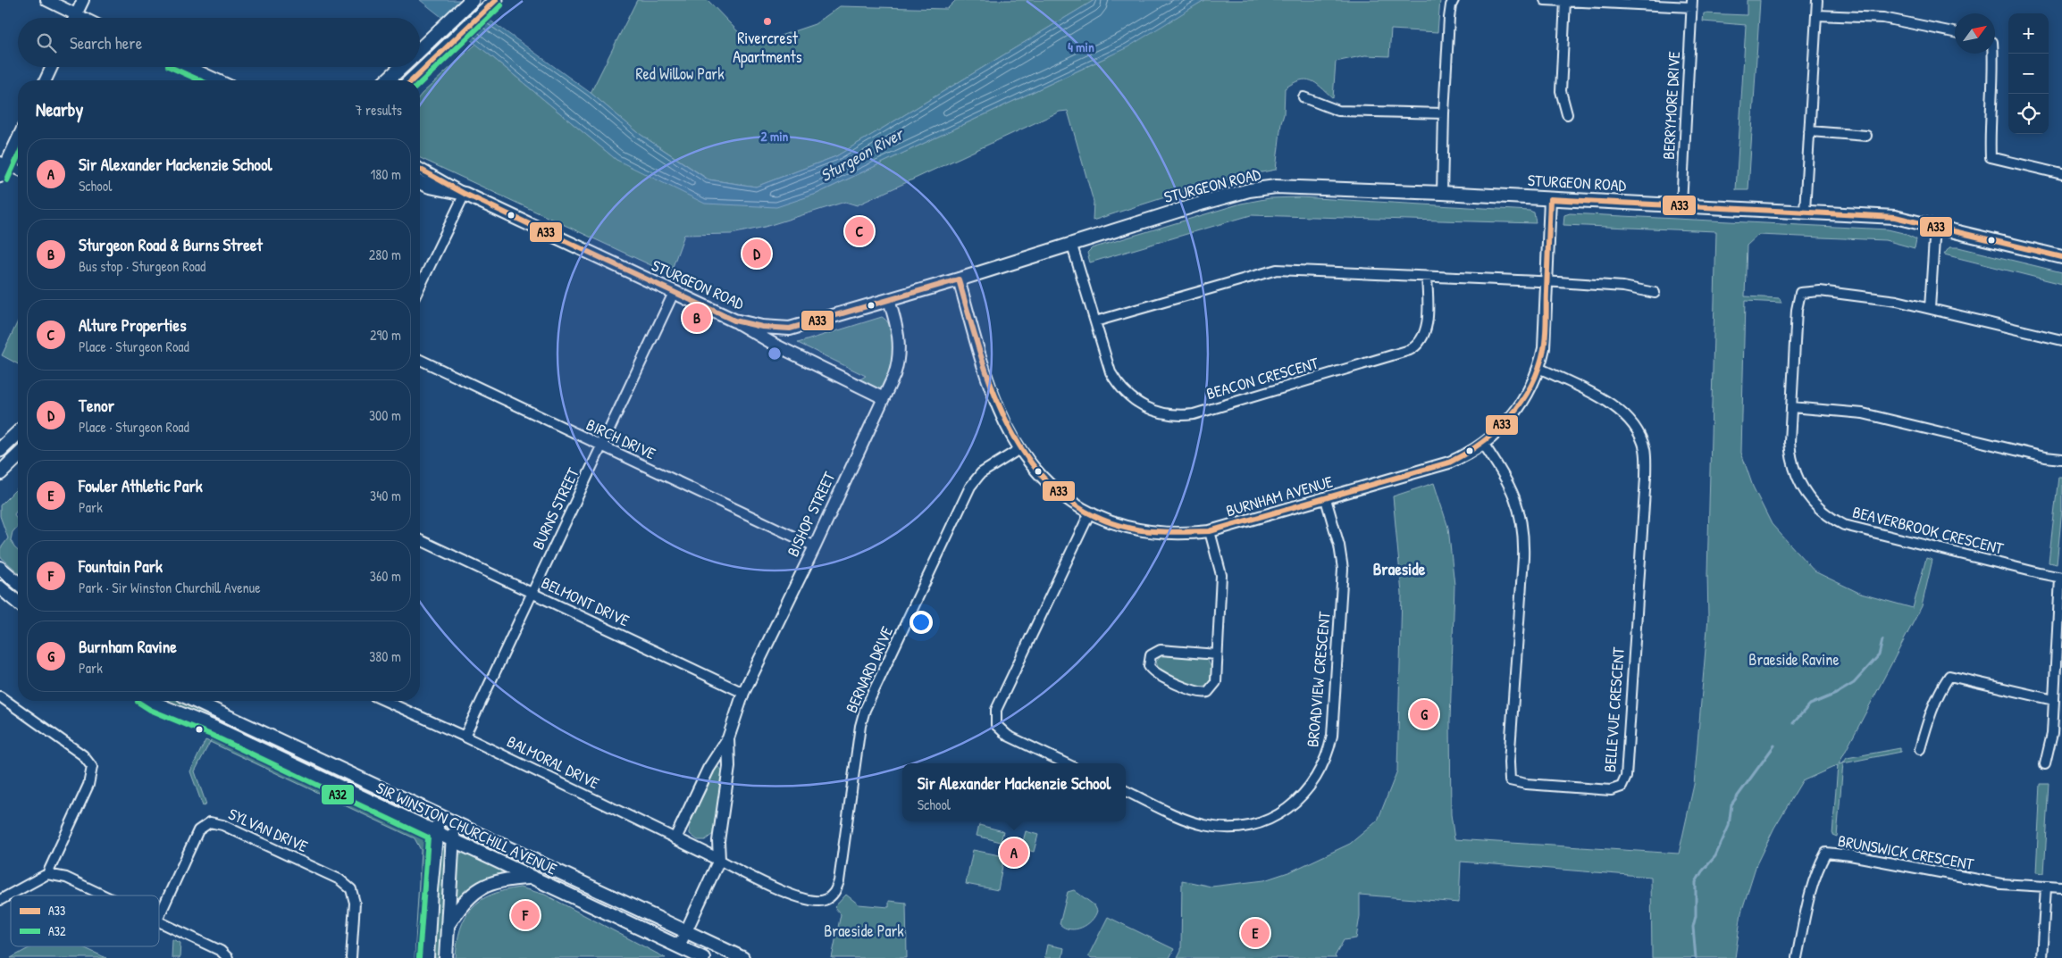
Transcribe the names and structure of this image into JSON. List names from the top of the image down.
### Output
{
  "streets": {
    "main road": ["STURGEON ROAD", "SIR WINSTON CHURCHILL AVENUE"],
    "street": [
      "BERRYMORE DRIVE",
      "BEACON CRESCENT",
      "BIRCH DRIVE",
      "BURNHAM AVENUE",
      "BURNS STREET",
      "BISHOP STREET",
      "BEAVERBROOK CRESCENT",
      "BELMONT DRIVE",
      "BERNARD DRIVE",
      "BROADVIEW CRESCENT",
      "BELLEVUE CRESCENT",
      "BALMORAL DRIVE",
      "SYLVAN DRIVE",
      "BRUNSWICK CRESCENT"
    ]
  },
  "crossings": [
    ["BERRYMORE DRIVE", "STURGEON ROAD"],
    ["STURGEON ROAD", "BEACON CRESCENT"],
    ["STURGEON ROAD", "BURNHAM AVENUE"],
    ["STURGEON ROAD", "BURNS STREET"],
    ["STURGEON ROAD", "BISHOP STREET"],
    ["BIRCH DRIVE", "BURNS STREET"],
    ["BIRCH DRIVE", "BISHOP STREET"],
    ["BURNHAM AVENUE", "BERNARD DRIVE"],
    ["BURNHAM AVENUE", "BROADVIEW CRESCENT"],
    ["BURNHAM AVENUE", "BELLEVUE CRESCENT"],
    ["BURNS STREET", "BELMONT DRIVE"],
    ["BURNS STREET", "BALMORAL DRIVE"],
    ["BISHOP STREET", "BELMONT DRIVE"],
    ["BISHOP STREET", "BERNARD DRIVE"],
    ["BISHOP STREET", "BALMORAL DRIVE"],
    ["BISHOP STREET", "SIR WINSTON CHURCHILL AVENUE"],
    ["BERNARD DRIVE", "BALMORAL DRIVE"]
  ],
  "districts": ["Braeside"],
  "water": ["Sturgeon River"],
  "parks": ["Red Willow Park", "Braeside Ravine", "Braeside Park"],
  "places": ["Rivercrest Apartments"],
  "lines": ["transit line A33", "transit line A32"],
  "legend": ["A33", "A32"],
  "north": "top right",
  "page": {
    "map_buttons": ["+", "−"],
    "search": "Search here",
    "heading": ["Nearby", "7 results"],
    "list": [
      {
        "mark": "A",
        "name": "Sir Alexander Mackenzie School",
        "note": "School",
        "value": "180 m"
      },
      {
        "mark": "B",
        "name": "Sturgeon Road & Burns Street",
        "note": "Bus stop · Sturgeon Road",
        "value": "280 m"
      },
      {
        "mark": "C",
        "name": "Alture Properties",
        "note": "Place · Sturgeon Road",
        "value": "290 m"
      },
      {
        "mark": "D",
        "name": "Tenor",
        "note": "Place · Sturgeon Road",
        "value": "300 m"
      },
      {
        "mark": "E",
        "name": "Fowler Athletic Park",
        "note": "Park",
        "value": "340 m"
      },
      {
        "mark": "F",
        "name": "Fountain Park",
        "note": "Park · Sir Winston Churchill Avenue",
        "value": "360 m"
      },
      {
        "mark": "G",
        "name": "Burnham Ravine",
        "note": "Park",
        "value": "380 m"
      }
    ],
    "pins": [
      "C",
      "D",
      "B",
      "G",
      "A",
      "F",
      "E"
    ],
    "popup": ["Sir Alexander Mackenzie School", "School"]
  },
  "rings": ["4 min", "2 min"]
}
